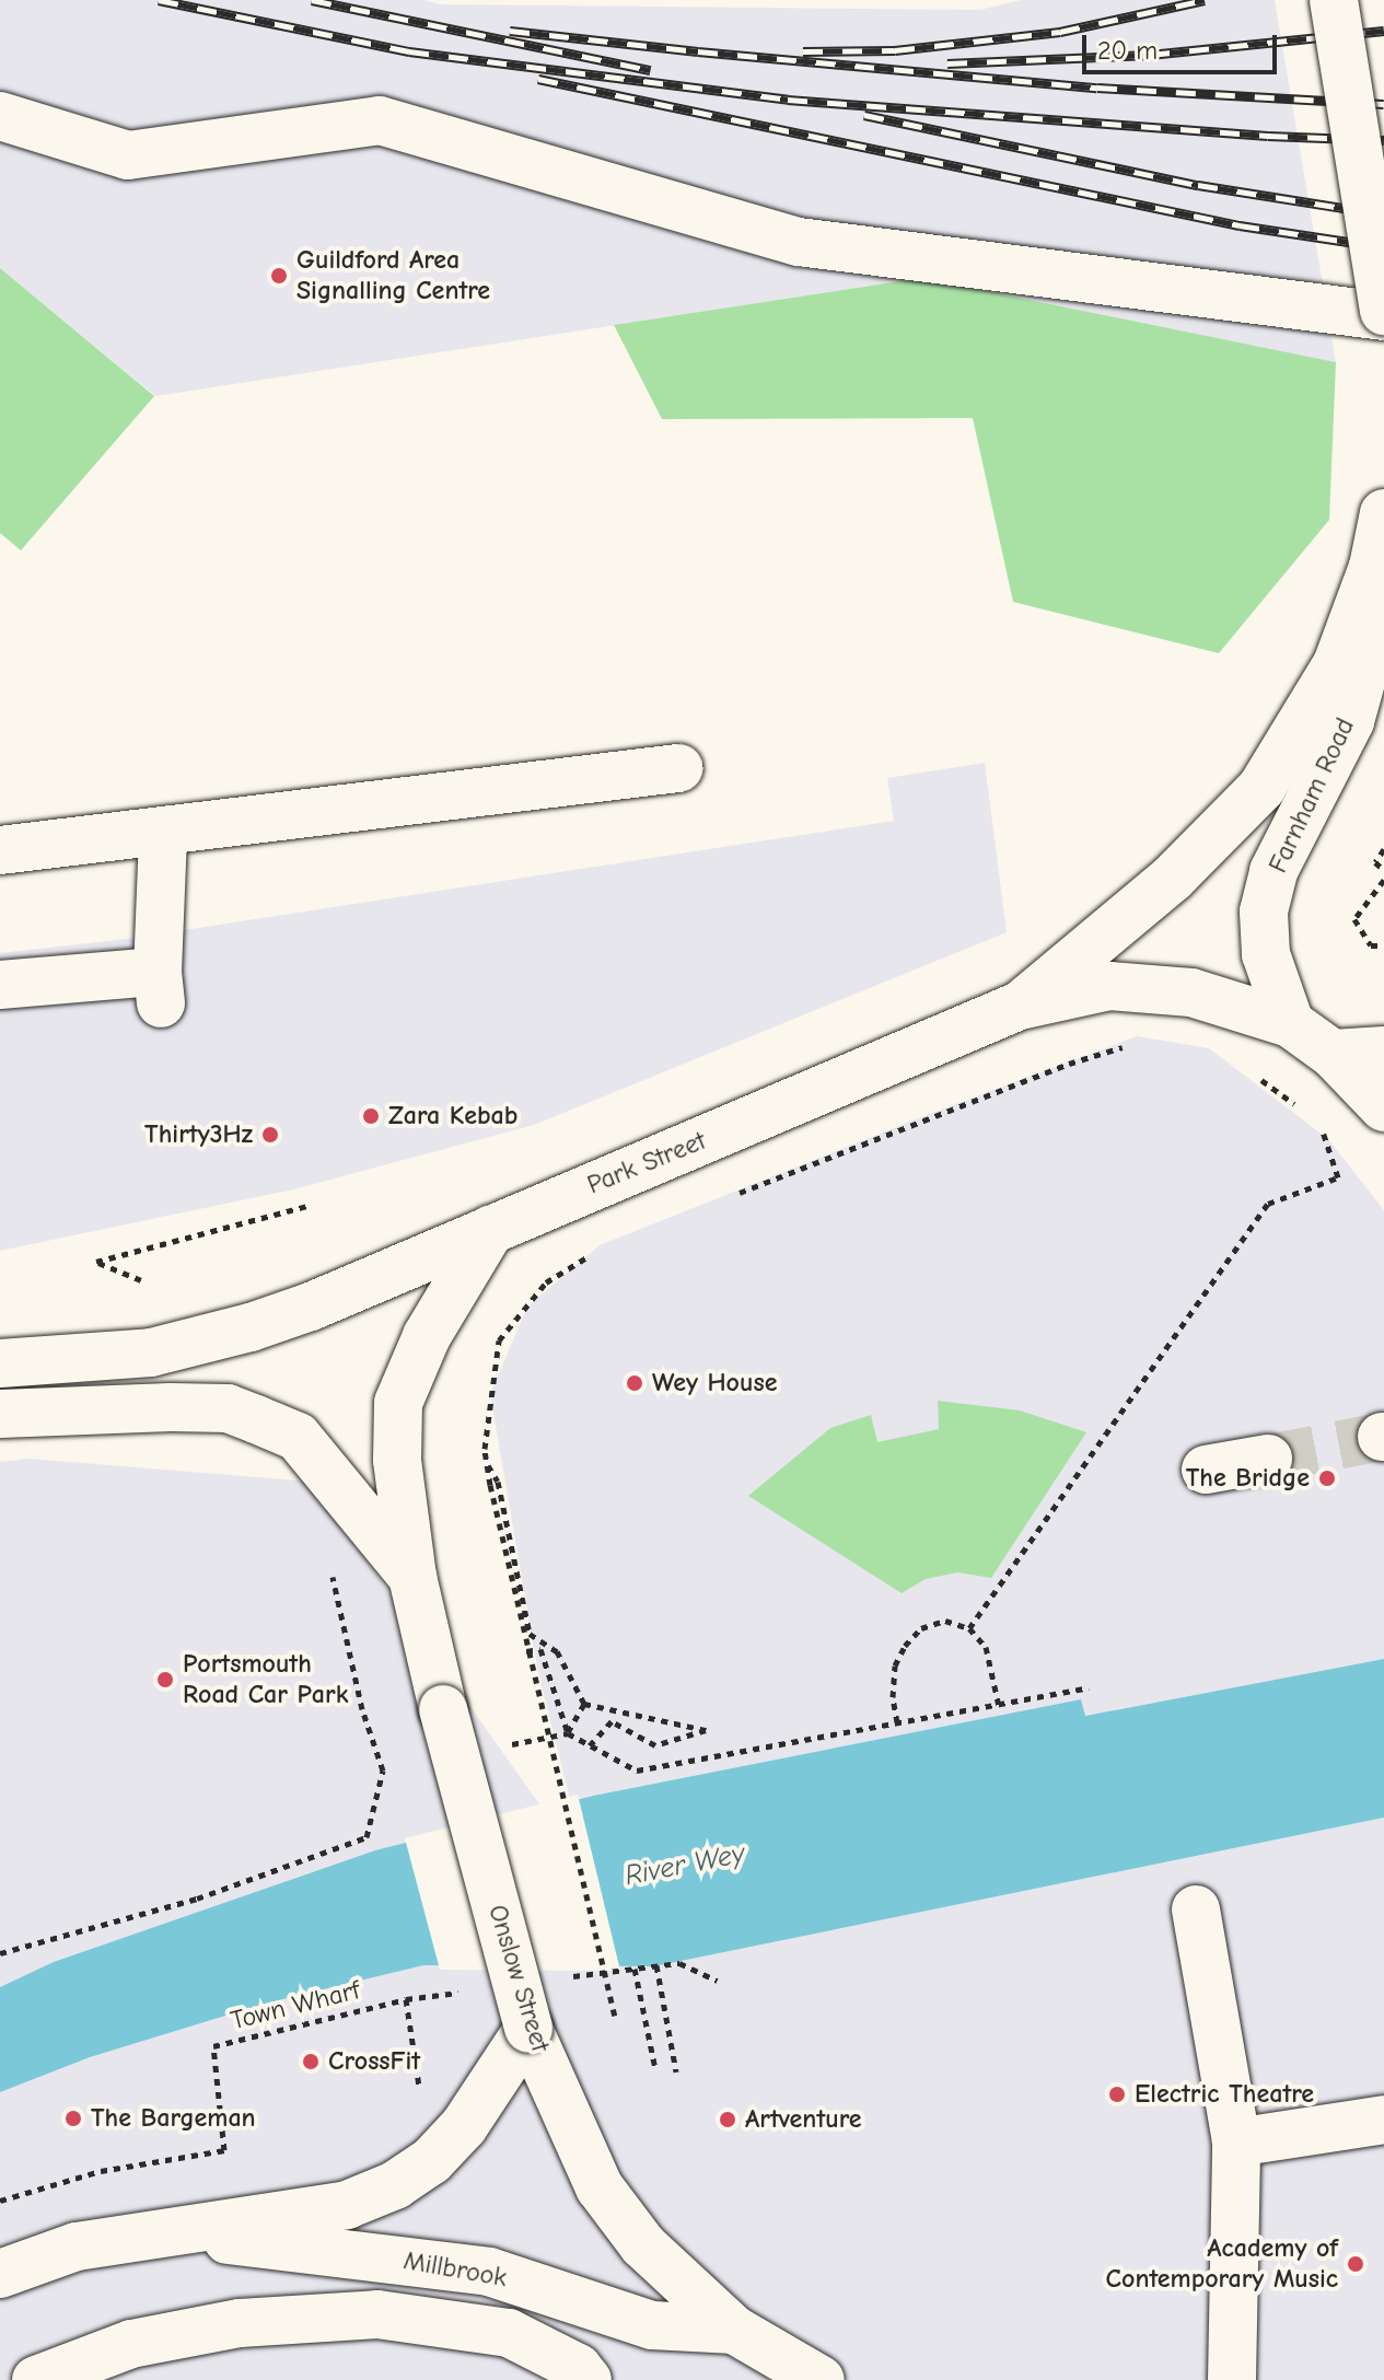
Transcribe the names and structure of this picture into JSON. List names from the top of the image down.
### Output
{
  "streets": {
    "main road": [
      "Farnham Road",
      "Park Street",
      "Onslow Street",
      "Millbrook"
    ],
    "path": ["Town Wharf"]
  },
  "crossings": [
    ["Farnham Road", "Park Street"],
    ["Park Street", "Onslow Street"],
    ["Onslow Street", "Millbrook"]
  ],
  "water": ["River Wey"],
  "places": [
    "Guildford Area Signalling Centre",
    "Zara Kebab",
    "Thirty3Hz",
    "Wey House",
    "The Bridge",
    "Portsmouth Road Car Park",
    "CrossFit",
    "Electric Theatre",
    "The Bargeman",
    "Artventure",
    "Academy of Contemporary Music"
  ],
  "scale_bar": "20 m"
}
